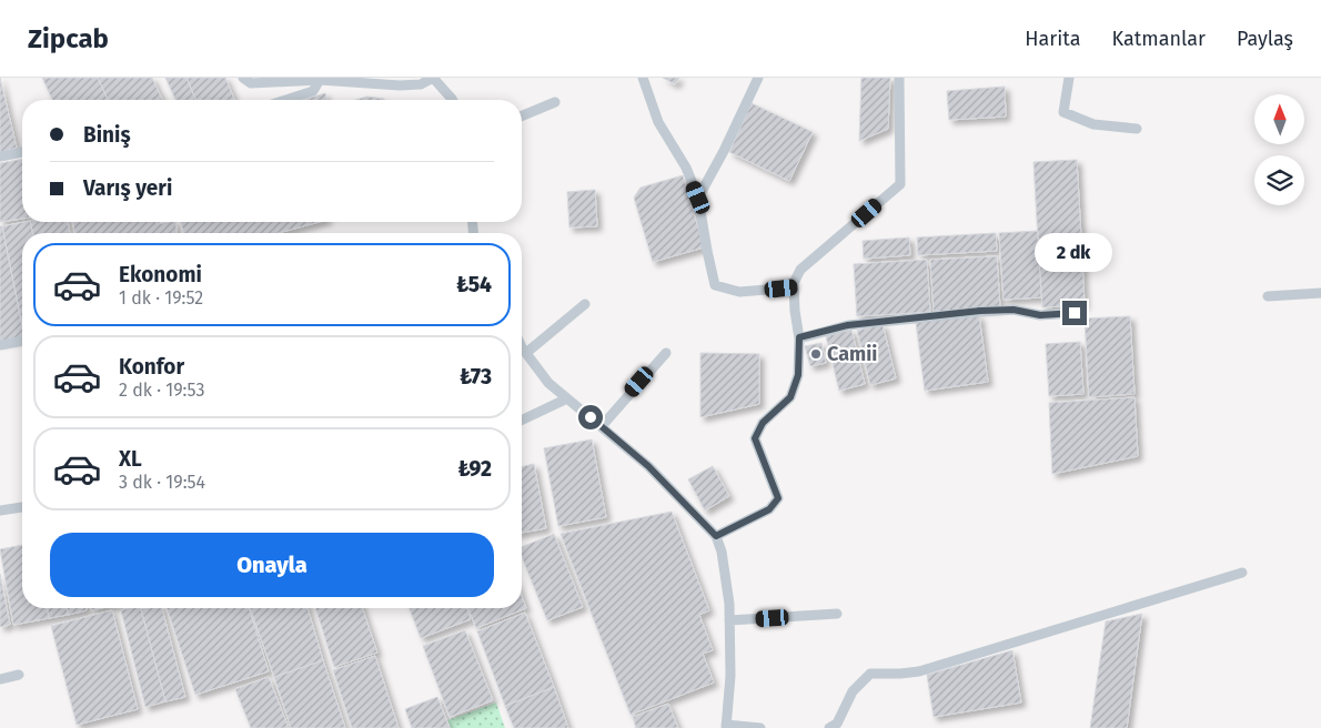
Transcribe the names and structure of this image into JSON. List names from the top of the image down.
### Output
{
  "places": ["Camii"],
  "north": "top",
  "page": {
    "header": "Zipcab",
    "nav": ["Harita", "Katmanlar", "Paylaş"],
    "banner": ["Biniş", "Varış yeri"],
    "bubble": "2 dk",
    "list": [
      {
        "name": "Ekonomi",
        "note": "1 dk · 19:52",
        "value": "₺54"
      },
      {
        "name": "Konfor",
        "note": "2 dk · 19:53",
        "value": "₺73"
      },
      {
        "name": "XL",
        "note": "3 dk · 19:54",
        "value": "₺92"
      }
    ],
    "buttons": "Onayla"
  }
}
